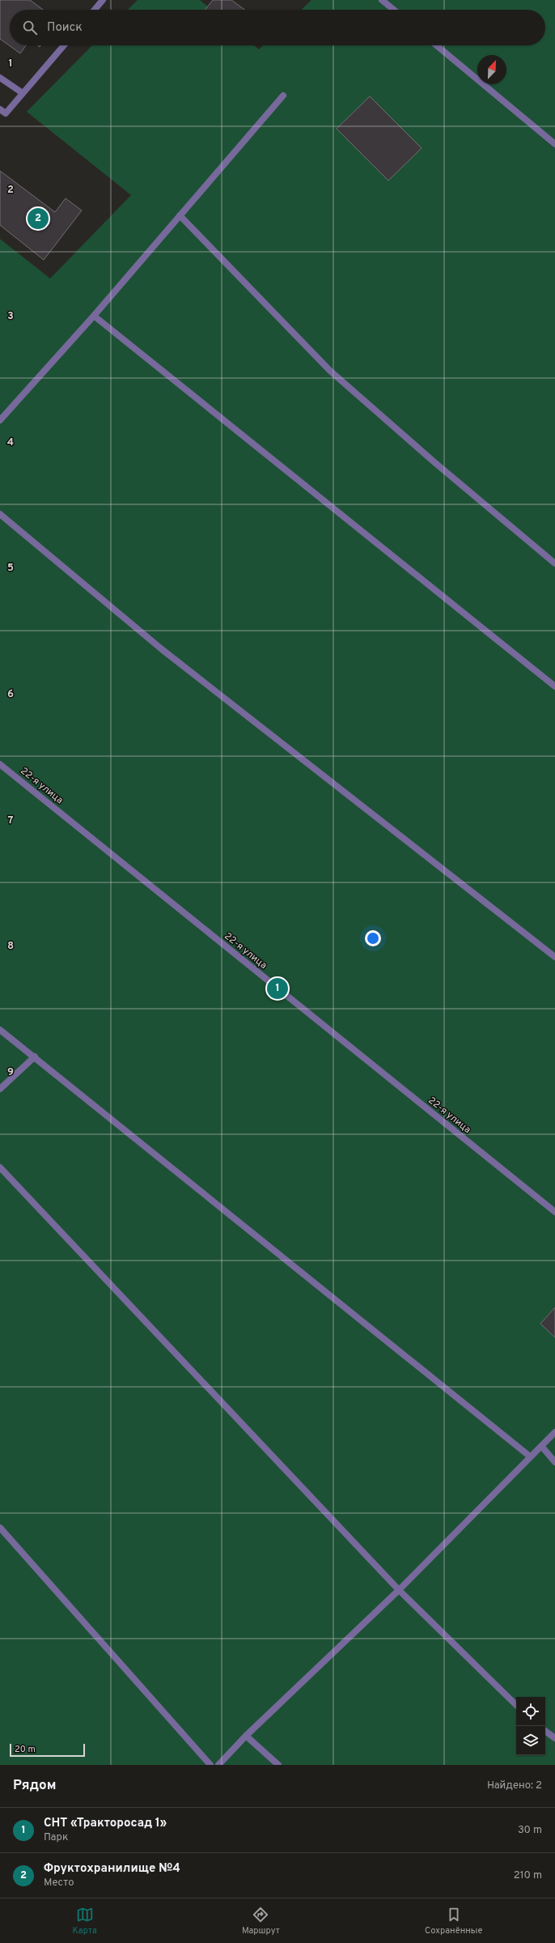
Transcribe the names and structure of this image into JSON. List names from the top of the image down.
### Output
{
  "streets": {
    "street": ["22-я улица"]
  },
  "scale_bar": "20 m",
  "north": "top right",
  "page": {
    "search": "Поиск",
    "pins": ["2", "1"],
    "scale": "20 m",
    "heading": ["Рядом", "Найдено: 2"],
    "list": [
      {
        "mark": "1",
        "name": "СНТ «Тракторосад 1»",
        "note": "Парк",
        "value": "30 m"
      },
      {
        "mark": "2",
        "name": "Фруктохранилище №4",
        "note": "Место",
        "value": "210 m"
      }
    ],
    "nav": ["Карта", "Маршрут", "Сохранённые"]
  },
  "grid": {
    "rows": [
      "1",
      "2",
      "3",
      "4",
      "5",
      "6",
      "7",
      "8",
      "9"
    ]
  }
}
